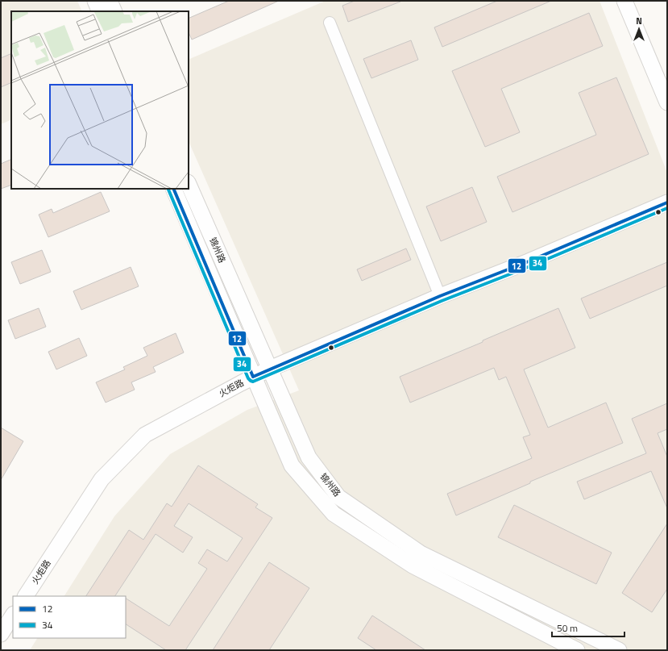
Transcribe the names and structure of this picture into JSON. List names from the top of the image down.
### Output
{
  "streets": {
    "main road": ["锦州路", "火炬路"]
  },
  "crossings": [
    ["锦州路", "火炬路"]
  ],
  "lines": ["transit line 12", "transit line 34"],
  "legend": ["12", "34"],
  "scale_bar": "50 m",
  "north": "top"
}
